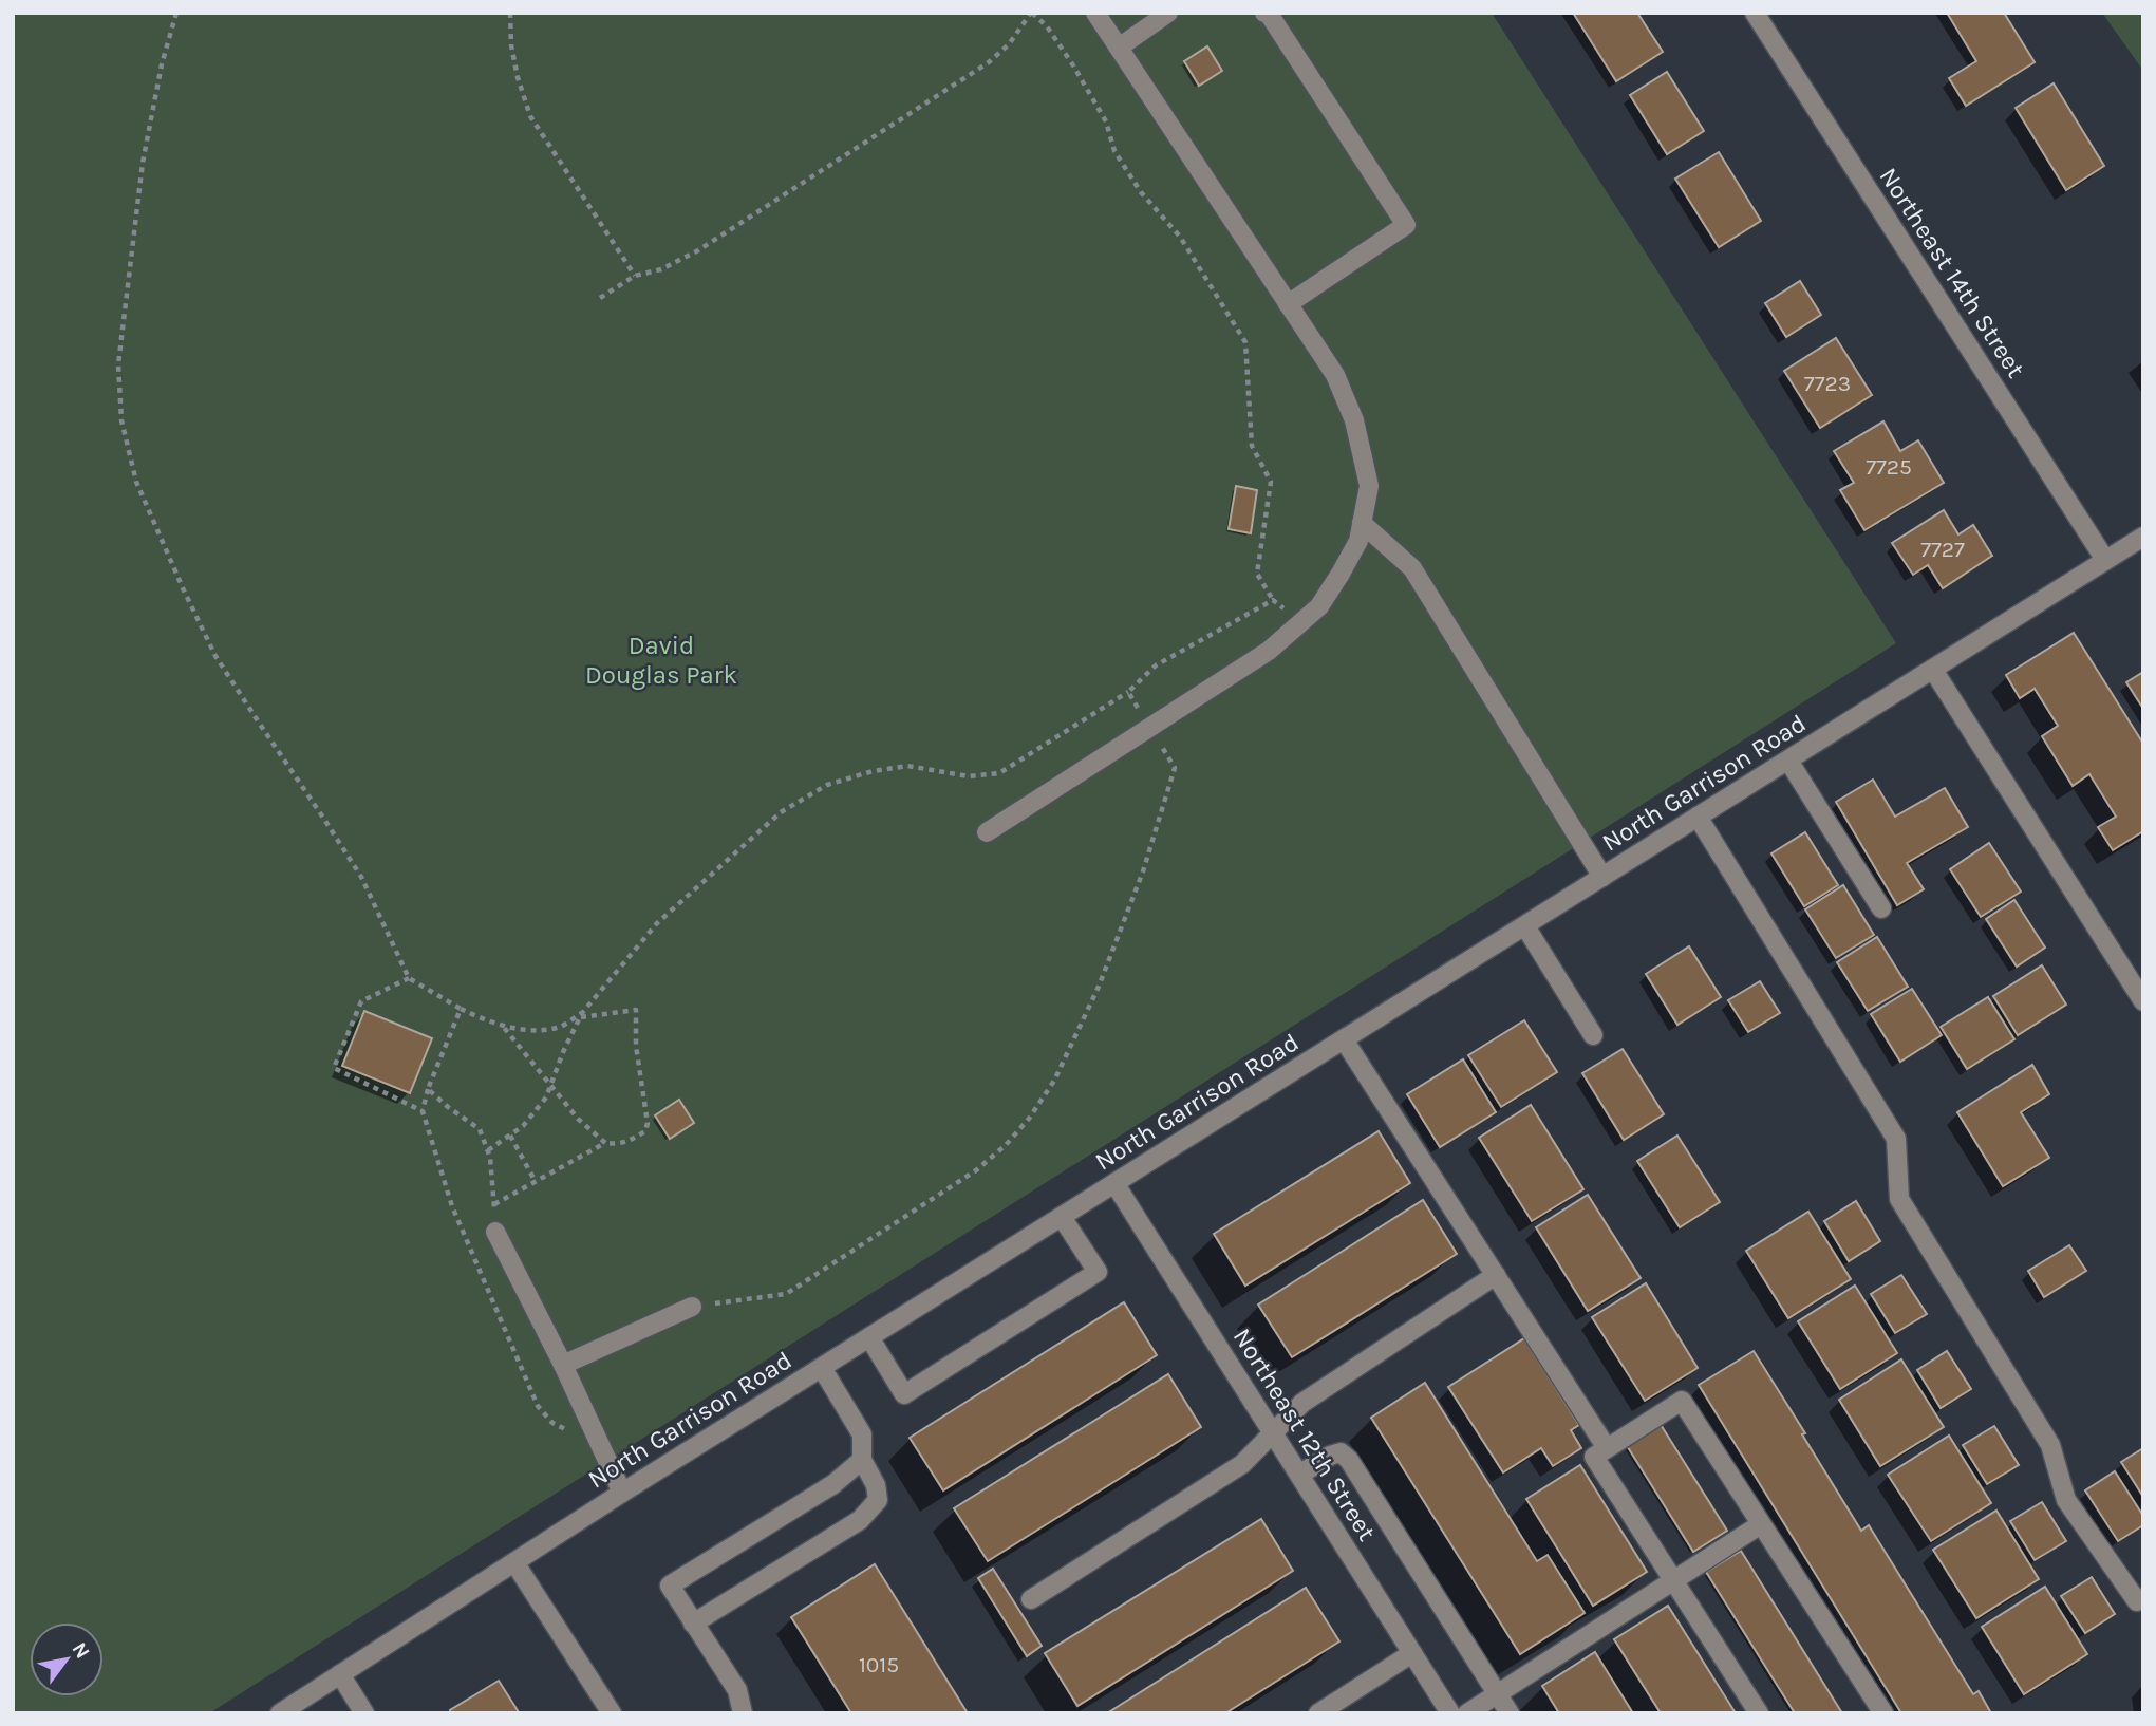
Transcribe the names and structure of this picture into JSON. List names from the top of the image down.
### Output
{
  "streets": {
    "street": ["Northeast 14th Street", "North Garrison Road", "Northeast 12th Street"]
  },
  "crossings": [
    ["Northeast 14th Street", "North Garrison Road"],
    ["North Garrison Road", "Northeast 12th Street"]
  ],
  "parks": ["David Douglas Park"],
  "house_numbers": [
    "7723",
    "7725",
    "7727",
    "1015"
  ],
  "north": "top right"
}
